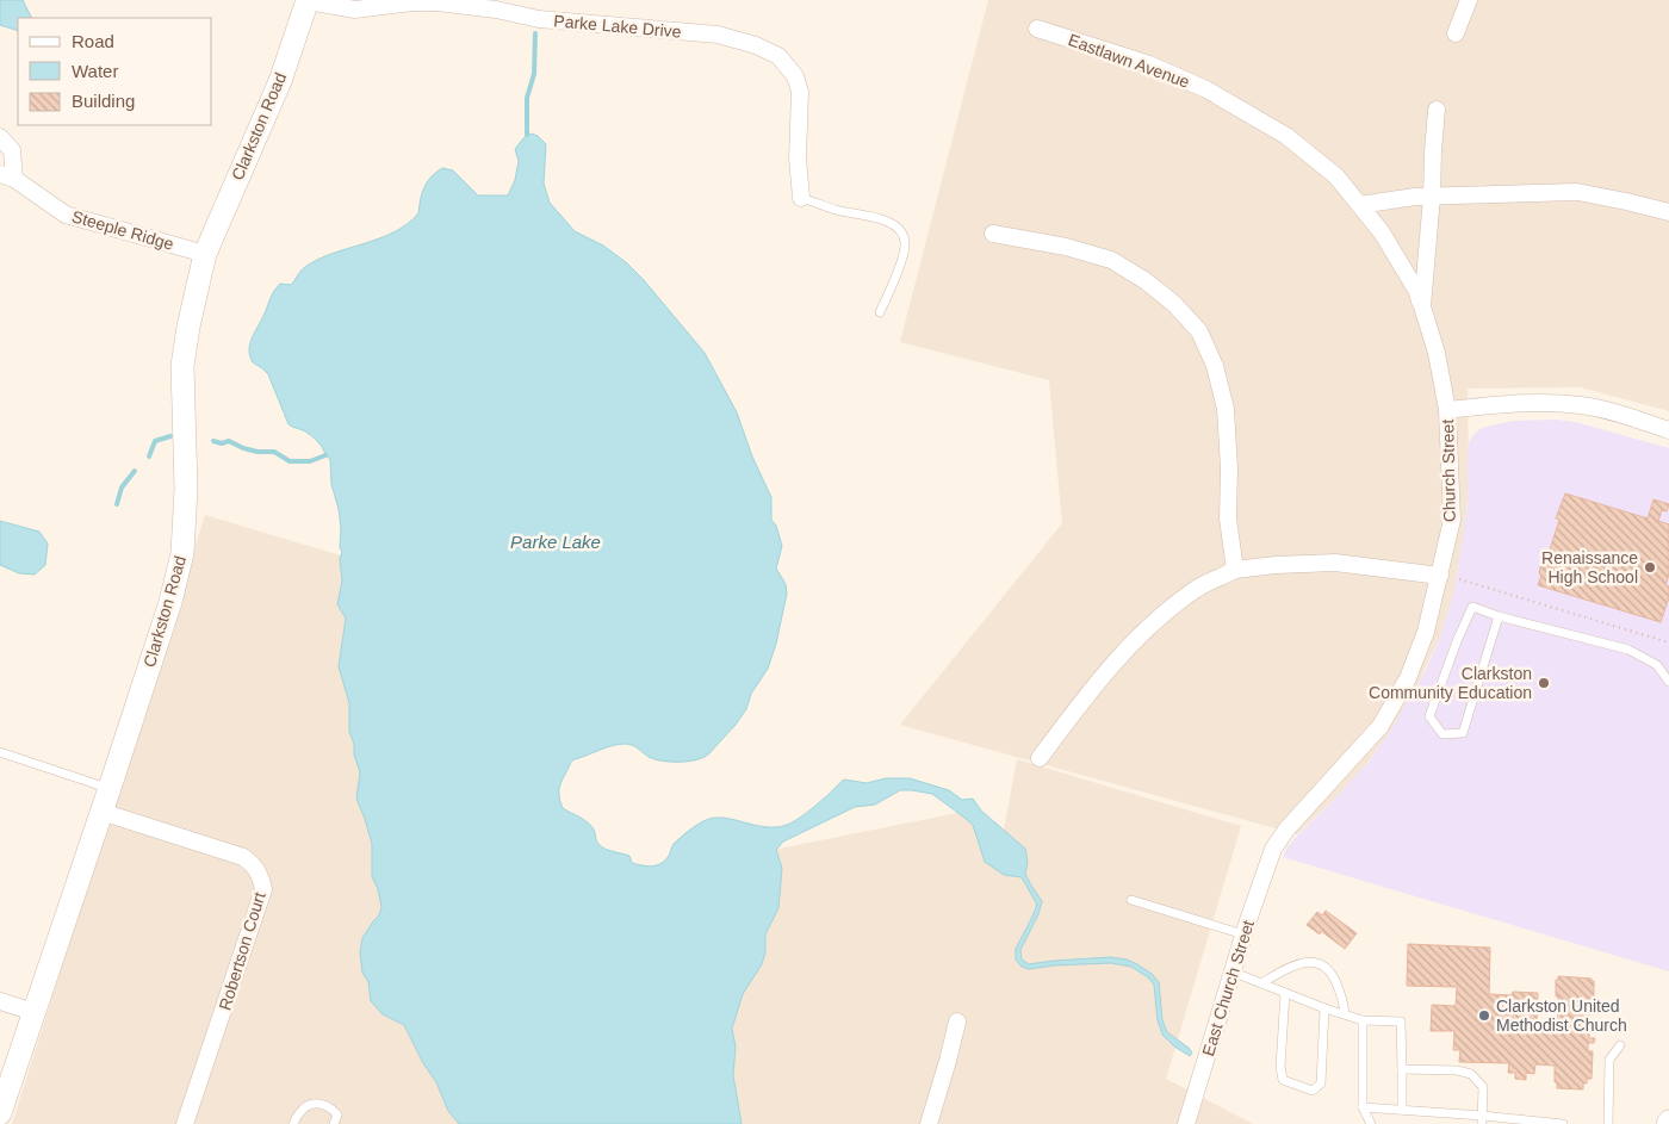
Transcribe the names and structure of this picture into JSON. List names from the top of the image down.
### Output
{
  "streets": {
    "street": [
      "Parke Lake Drive",
      "Eastlawn Avenue",
      "Clarkston Road",
      "Steeple Ridge",
      "Church Street",
      "Robertson Court",
      "East Church Street"
    ]
  },
  "crossings": [
    ["Parke Lake Drive", "Clarkston Road"],
    ["Eastlawn Avenue", "Church Street"],
    ["Clarkston Road", "Steeple Ridge"],
    ["Clarkston Road", "Robertson Court"],
    ["Church Street", "East Church Street"]
  ],
  "water": ["Parke Lake"],
  "places": ["Renaissance High School", "Clarkston Community Education", "Clarkston United Methodist Church"],
  "legend": ["Road", "Water", "Building"]
}
